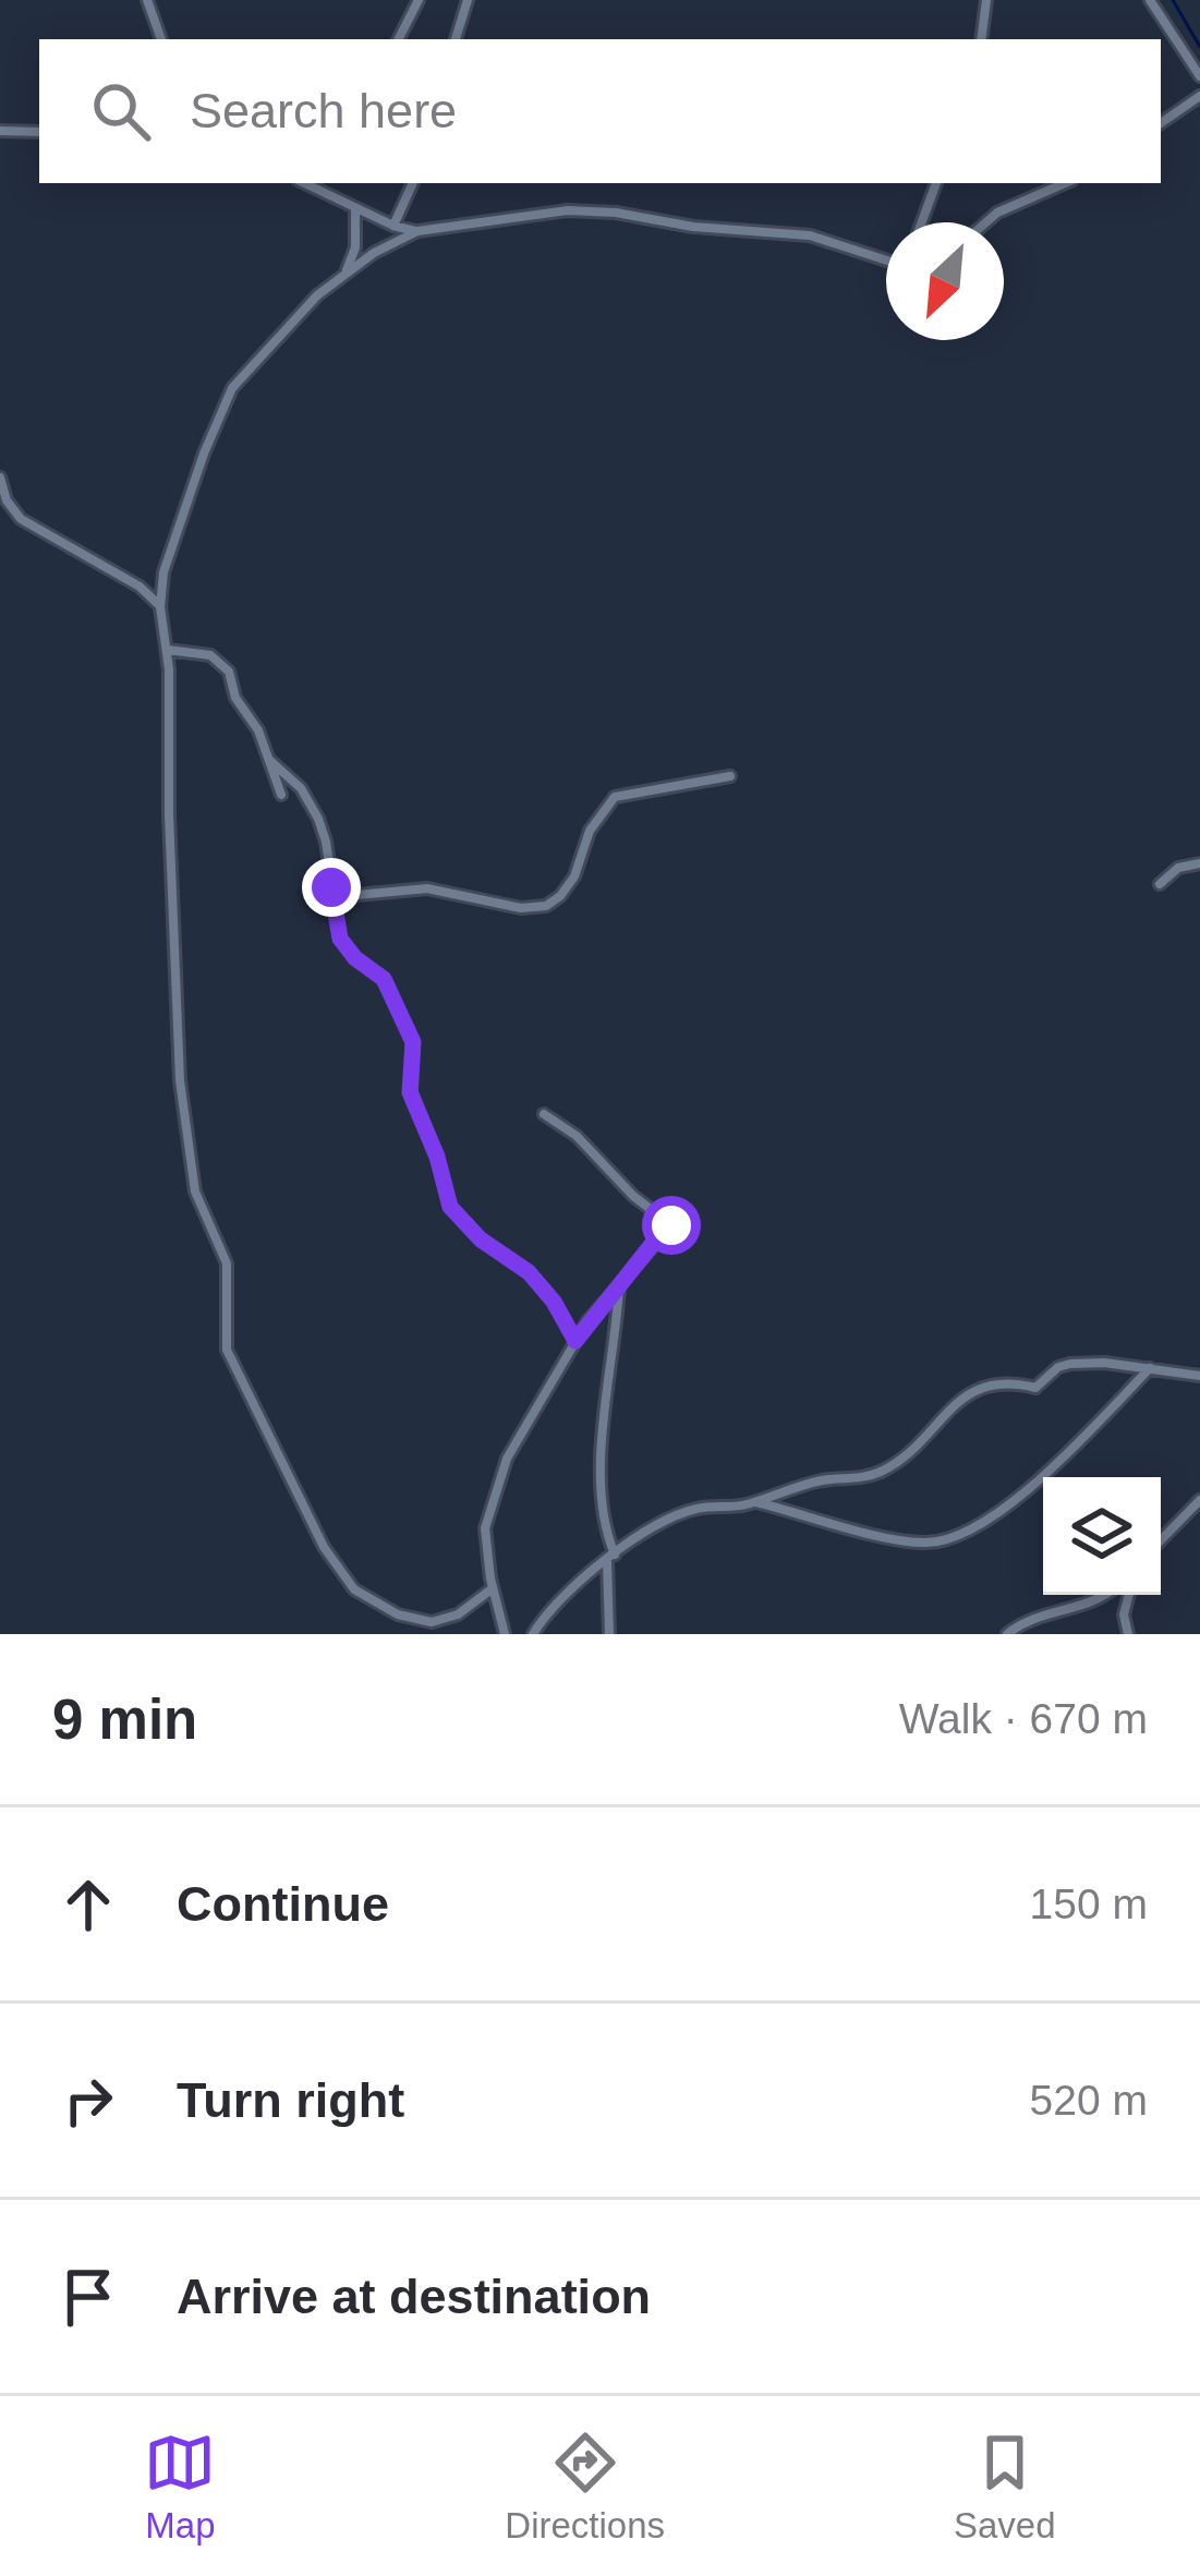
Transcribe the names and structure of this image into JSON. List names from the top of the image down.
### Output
{
  "north": "bottom left",
  "page": {
    "search": "Search here",
    "heading": ["9 min", "Walk · 670 m"],
    "list": [
      ["Continue", "150 m"],
      ["Turn right", "520 m"],
      "Arrive at destination"
    ],
    "nav": ["Map", "Directions", "Saved"]
  }
}
